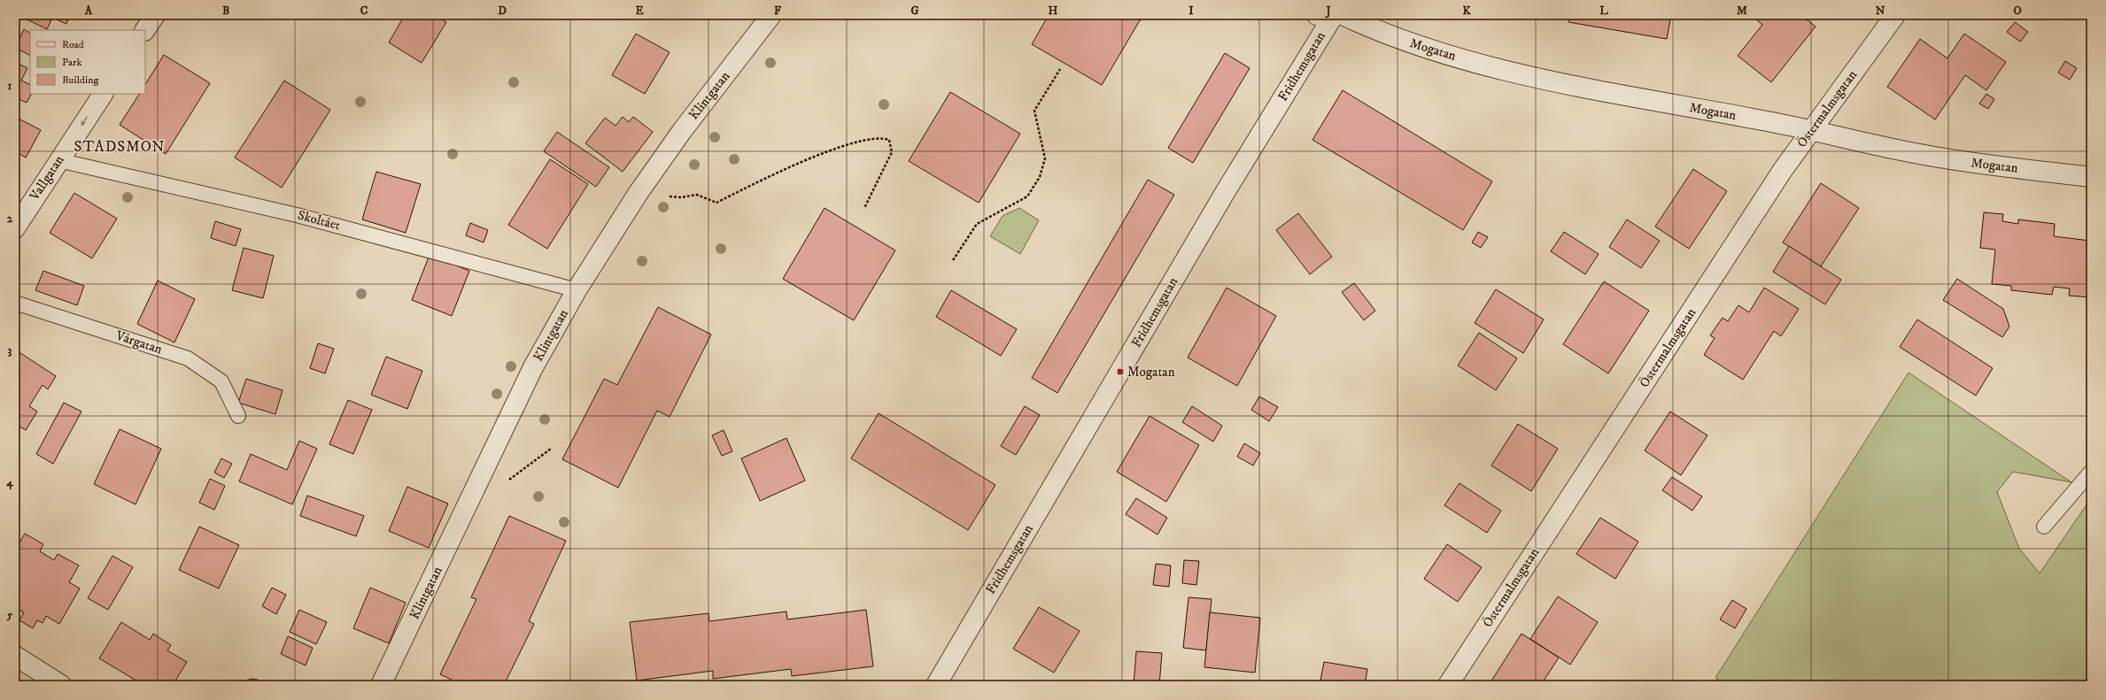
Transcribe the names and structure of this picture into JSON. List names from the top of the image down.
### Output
{
  "streets": {
    "street": [
      "Mogatan",
      "Fridhemsgatan",
      "Klintgatan",
      "Östermalmsgatan",
      "Vallgatan"
    ],
    "lane": ["Skoltået", "Vårgatan"]
  },
  "crossings": [
    ["Mogatan", "Fridhemsgatan"],
    ["Mogatan", "Östermalmsgatan"],
    ["Klintgatan", "Skoltået"],
    ["Vallgatan", "Skoltået"]
  ],
  "one_way": ["Vallgatan"],
  "districts": ["STADSMON"],
  "places": {
    "transit": ["Mogatan"]
  },
  "legend": ["Road", "Park", "Building"],
  "grid": {
    "columns": [
      "A",
      "B",
      "C",
      "D",
      "E",
      "F",
      "G",
      "H",
      "I",
      "J",
      "K",
      "L",
      "M",
      "N",
      "O"
    ],
    "rows": [
      "1",
      "2",
      "3",
      "4",
      "5"
    ]
  }
}
